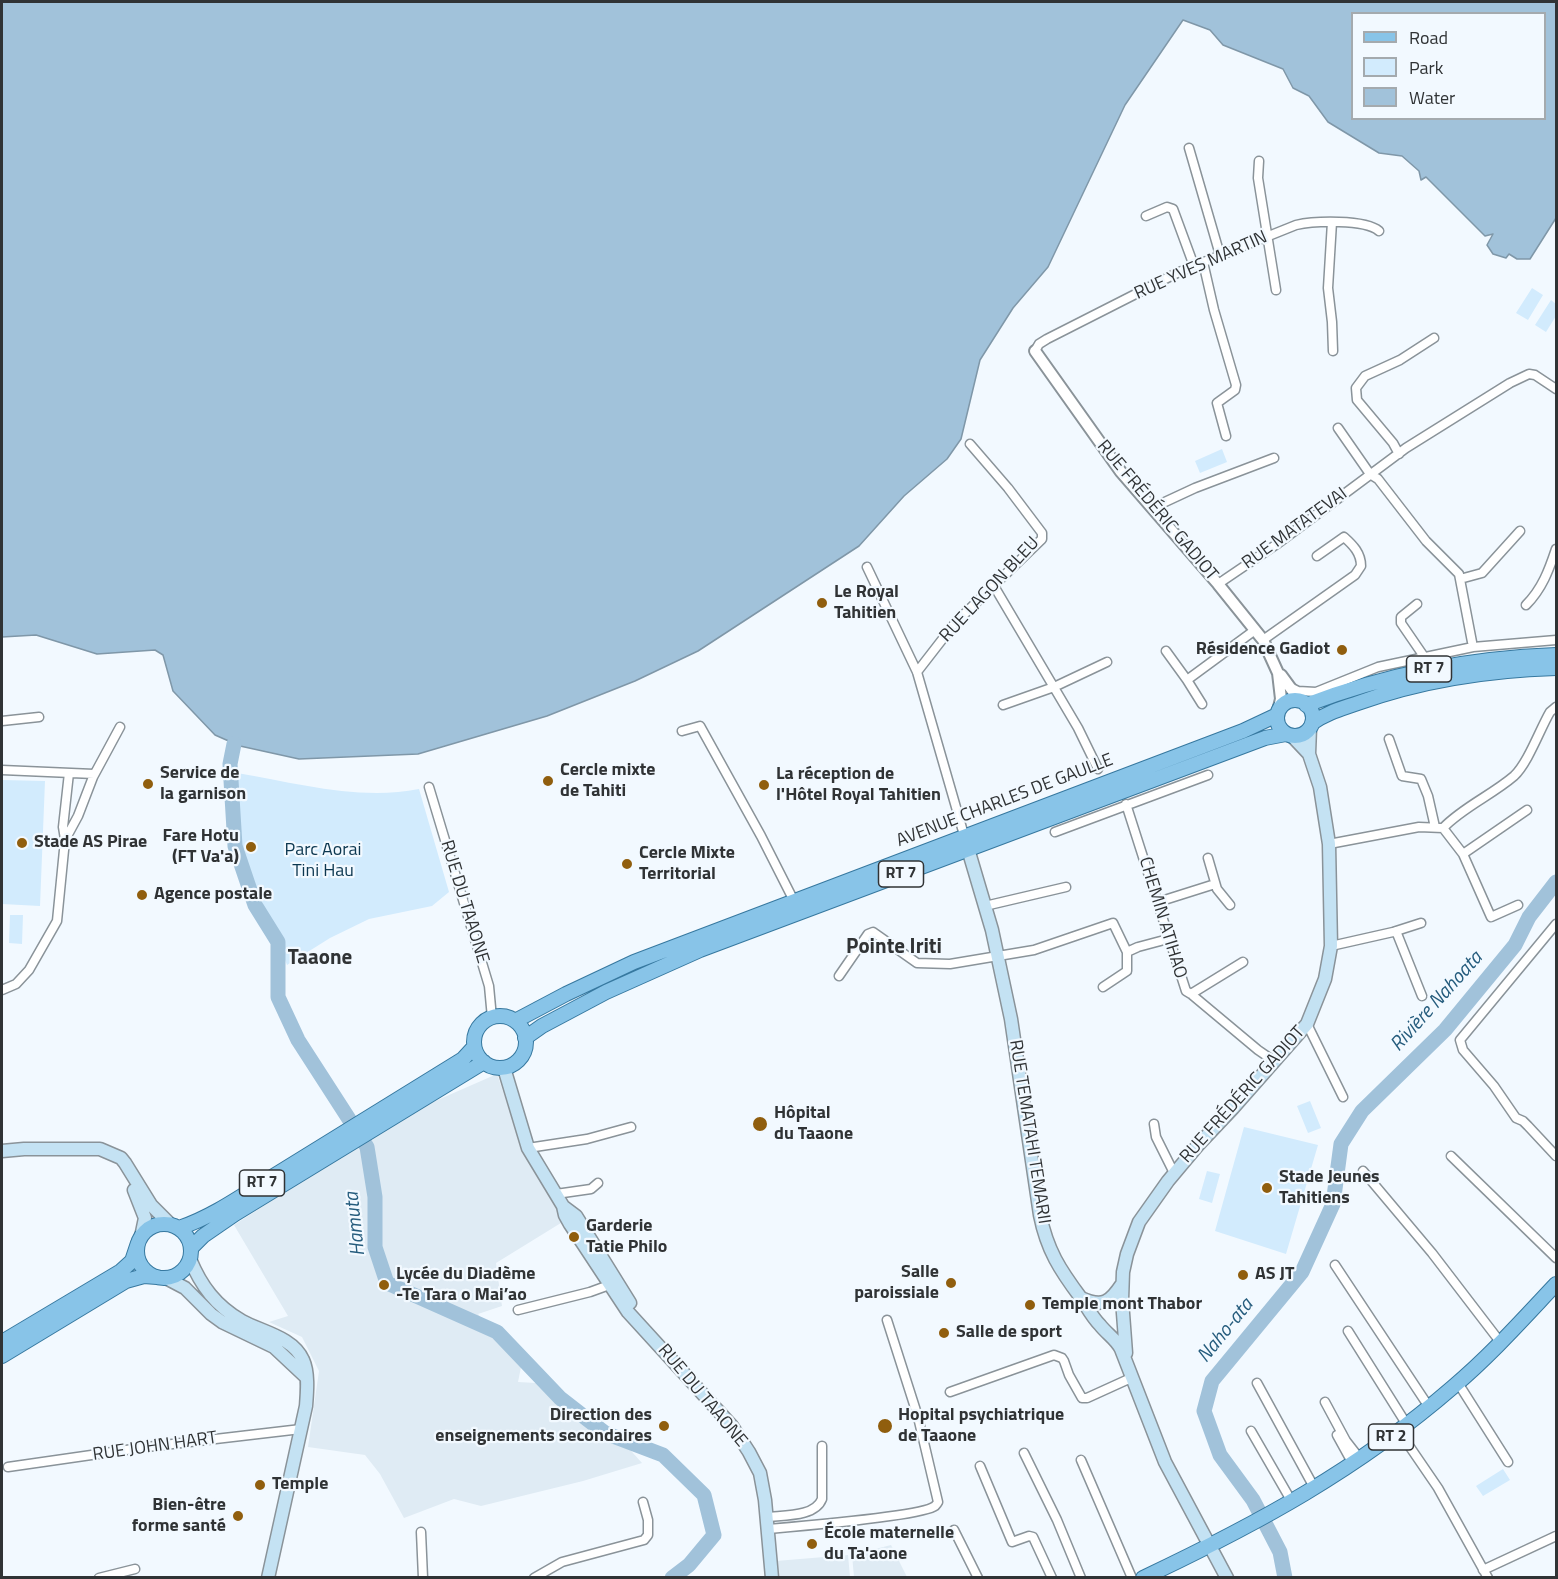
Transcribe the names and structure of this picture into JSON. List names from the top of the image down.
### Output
{
  "streets": {
    "main road": [
      "RUE FRÉDÉRIC GADIOT",
      "RT 7",
      "AVENUE CHARLES DE GAULLE",
      "RUE DU TAAONE",
      "RUE TEMATAHI TEMARII",
      "RT 2"
    ],
    "street": [
      "RUE YVES MARTIN",
      "RUE MATATEVAI",
      "RUE LAGON BLEU",
      "CHEMIN ATIHAO",
      "RUE JOHN HART"
    ]
  },
  "crossings": [
    ["RUE YVES MARTIN", "RUE FRÉDÉRIC GADIOT"],
    ["RUE FRÉDÉRIC GADIOT", "RUE MATATEVAI"],
    ["RUE FRÉDÉRIC GADIOT", "RT 7"],
    ["RUE FRÉDÉRIC GADIOT", "AVENUE CHARLES DE GAULLE"],
    ["RUE FRÉDÉRIC GADIOT", "CHEMIN ATIHAO"],
    ["RUE FRÉDÉRIC GADIOT", "RUE TEMATAHI TEMARII"],
    ["RUE LAGON BLEU", "RUE TEMATAHI TEMARII"],
    ["RT 7", "AVENUE CHARLES DE GAULLE"],
    ["RT 7", "RUE DU TAAONE"],
    ["AVENUE CHARLES DE GAULLE", "RUE DU TAAONE"],
    ["AVENUE CHARLES DE GAULLE", "RUE TEMATAHI TEMARII"]
  ],
  "districts": ["Pointe Iriti", "Taaone"],
  "water": ["Rivière Nahoata", "Hamuta", "Naho-ata"],
  "parks": ["Parc Aorai Tini Hau"],
  "places": [
    "Le Royal Tahitien",
    "Résidence Gadiot",
    "Cercle mixte de Tahiti",
    "Service de la garnison",
    "La réception de l'Hôtel Royal Tahitien",
    "Stade AS Pirae",
    "Fare Hotu (FT Va'a)",
    "Cercle Mixte Territorial",
    "Agence postale",
    "Hôpital du Taaone",
    "Stade Jeunes Tahitiens",
    "Garderie Tatie Philo",
    "AS JT",
    "Salle paroissiale",
    "Lycée du Diadème -Te Tara o Mai’ao",
    "Temple mont Thabor",
    "Salle de sport",
    "Direction des enseignements secondaires",
    "Hopital psychiatrique de Taaone",
    "Temple",
    "Bien-être forme santé",
    "École maternelle du Ta'aone"
  ],
  "legend": ["Road", "Park", "Water"]
}
